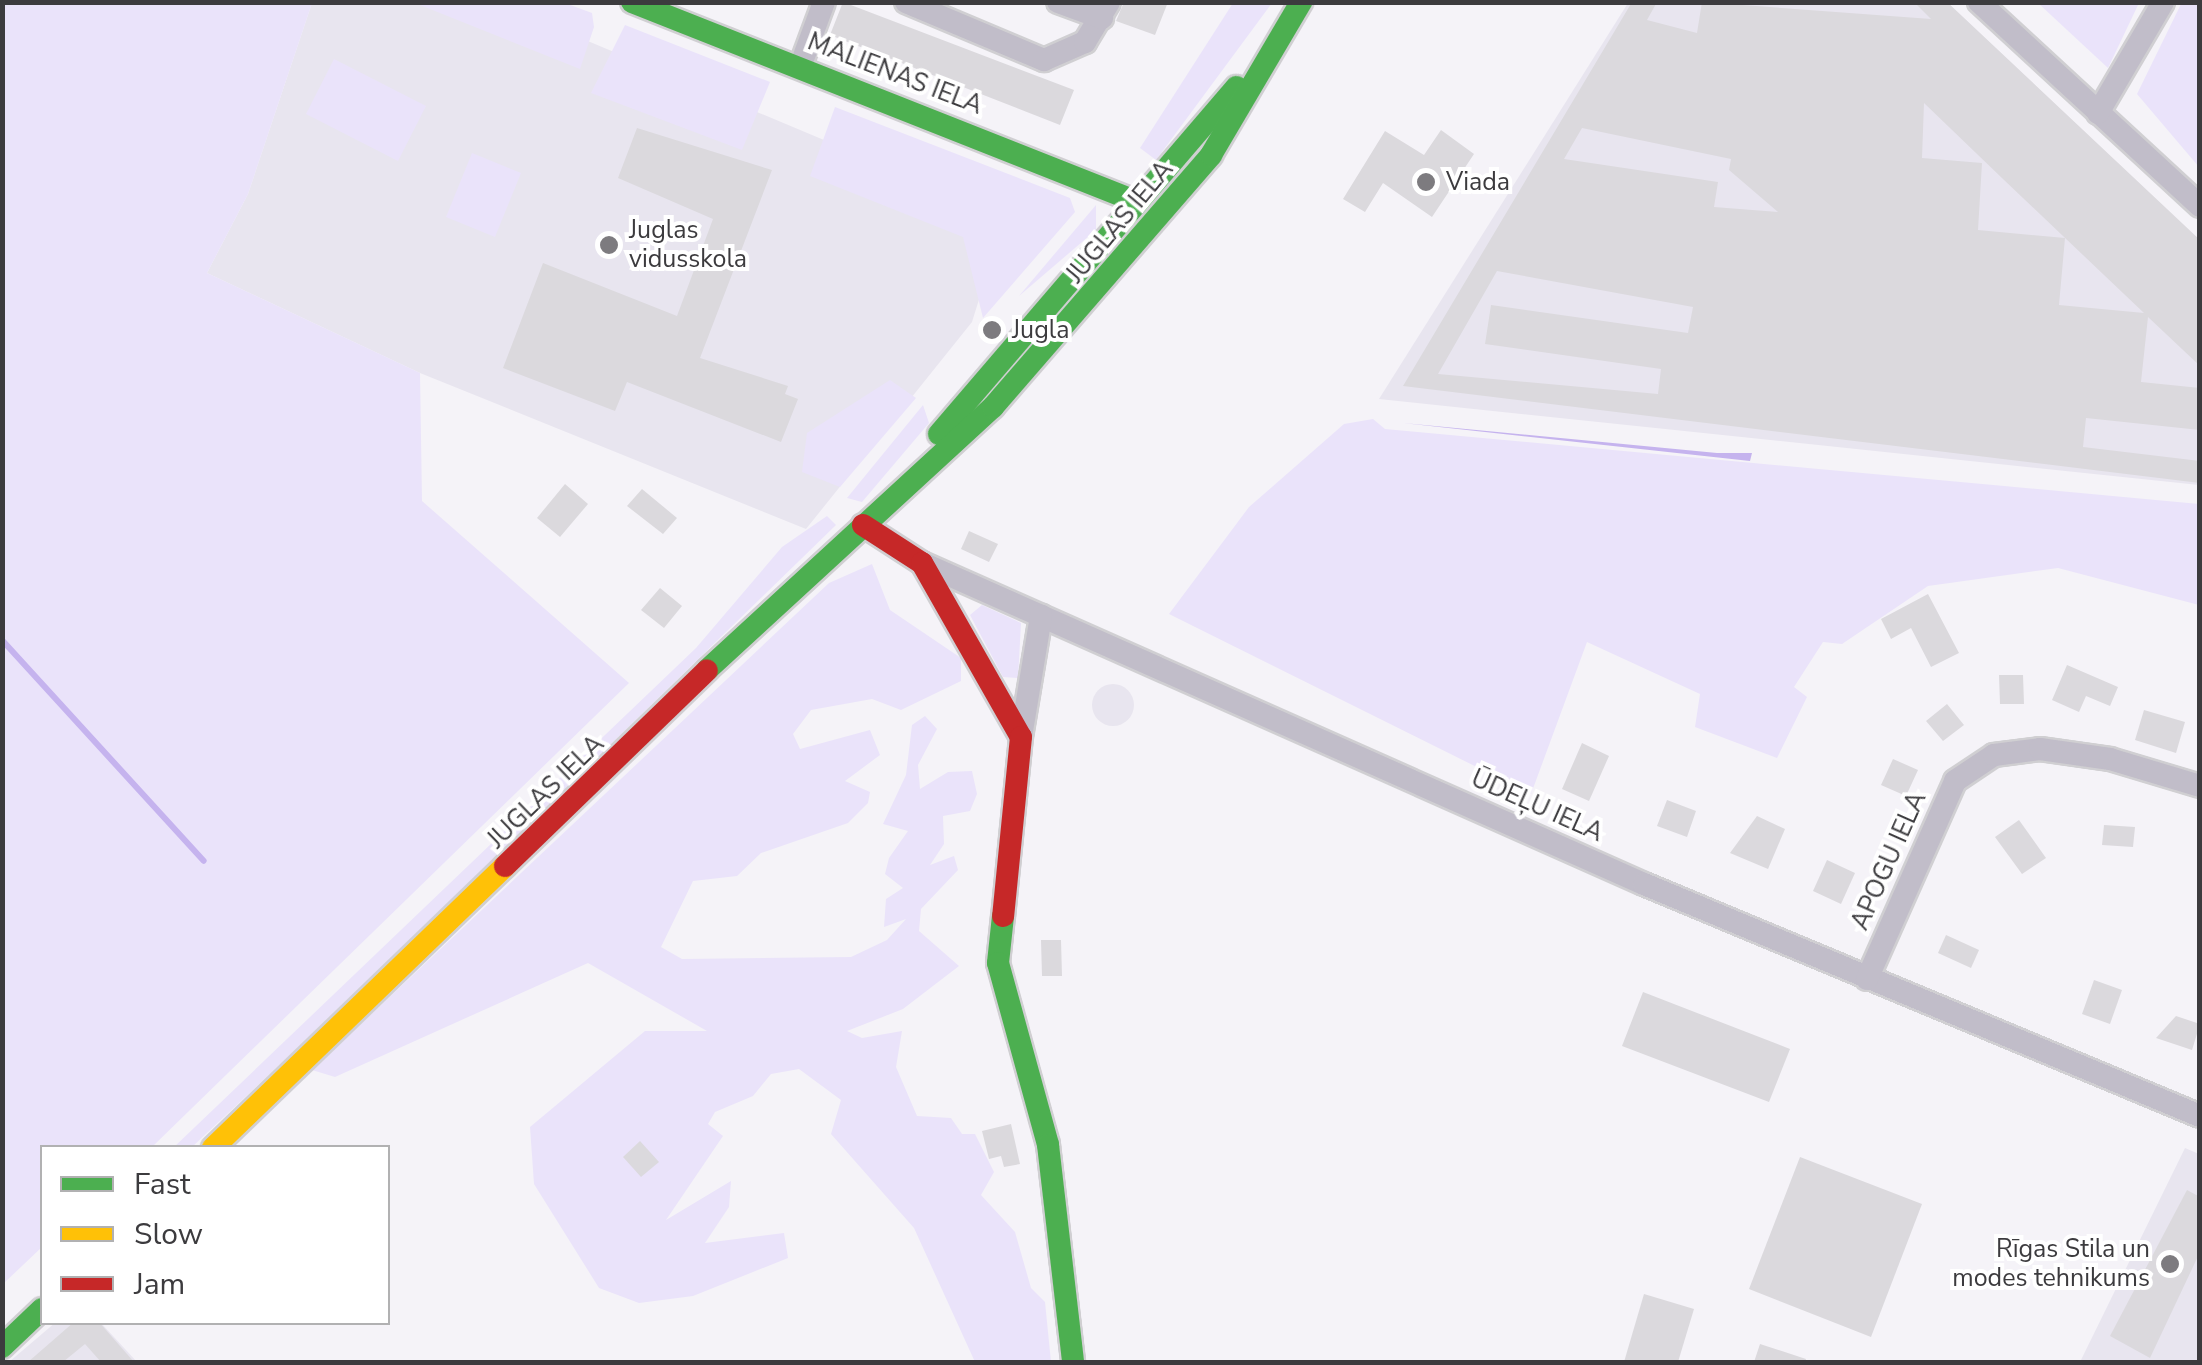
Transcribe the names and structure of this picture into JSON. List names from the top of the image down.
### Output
{
  "streets": {
    "main road": ["MALIENAS IELA", "JUGLAS IELA", "ŪDEĻU IELA"],
    "street": ["APOGU IELA"]
  },
  "crossings": [
    ["MALIENAS IELA", "JUGLAS IELA"],
    ["JUGLAS IELA", "ŪDEĻU IELA"],
    ["ŪDEĻU IELA", "APOGU IELA"]
  ],
  "places": [
    "Viada",
    "Juglas vidusskola",
    "Jugla",
    "Rīgas Stila un modes tehnikums"
  ],
  "legend": ["Fast", "Slow", "Jam"]
}
